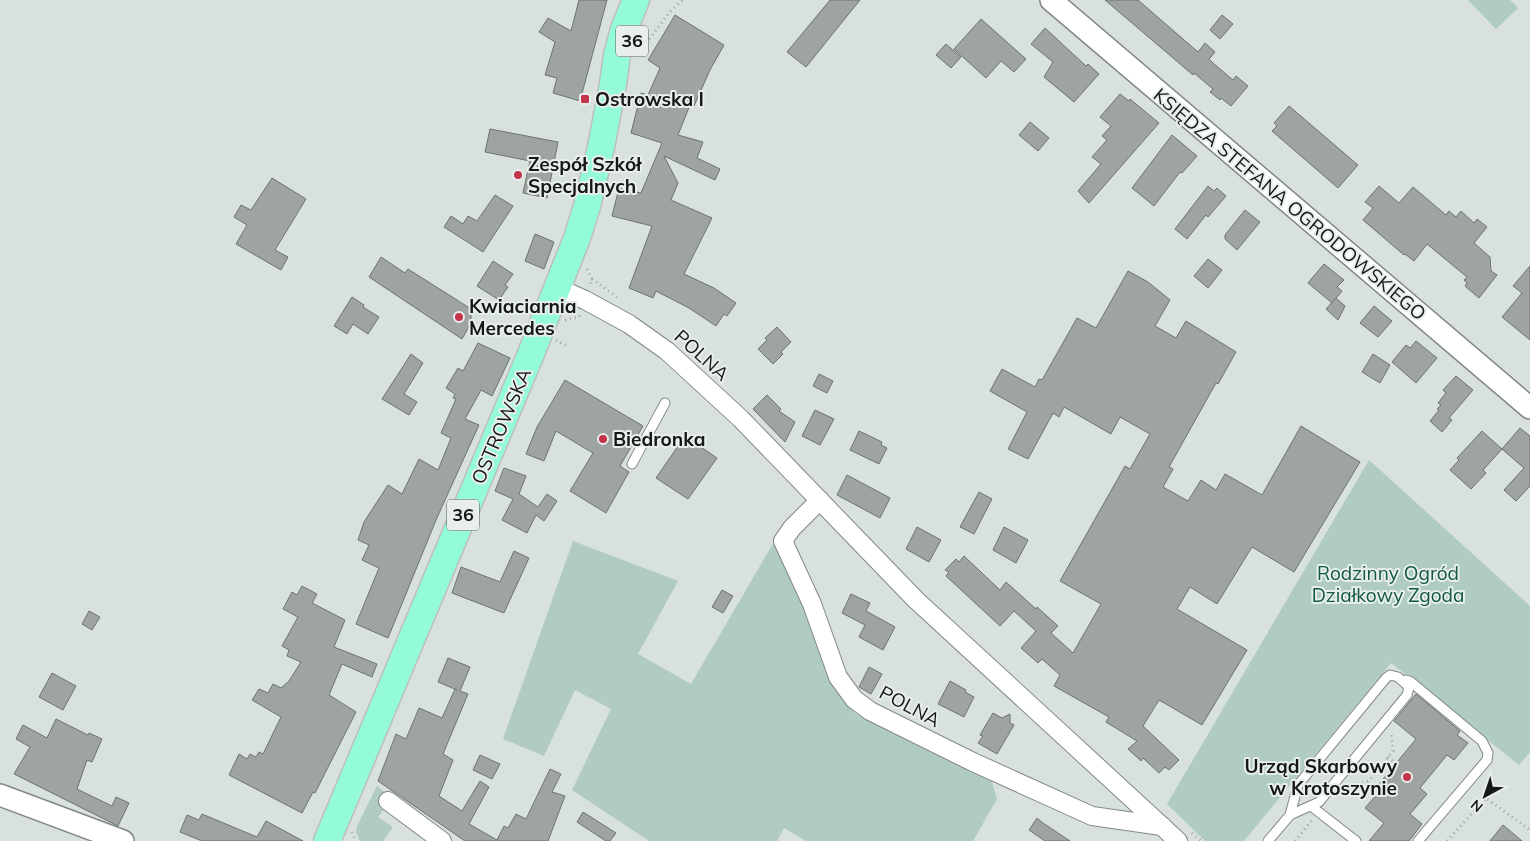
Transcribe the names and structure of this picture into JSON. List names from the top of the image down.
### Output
{
  "streets": {
    "main road": ["36", "OSTROWSKA"],
    "street": ["KSIĘDZA STEFANA OGRODOWSKIEGO", "POLNA"]
  },
  "crossings": [
    ["POLNA", "OSTROWSKA"]
  ],
  "parks": ["Rodzinny Ogród Działkowy Zgoda"],
  "places": {
    "transit": ["Ostrowska I"],
    "other": [
      "Zespół Szkół Specjalnych",
      "Kwiaciarnia Mercedes",
      "Biedronka",
      "Urząd Skarbowy w Krotoszynie"
    ]
  },
  "north": "bottom left"
}
